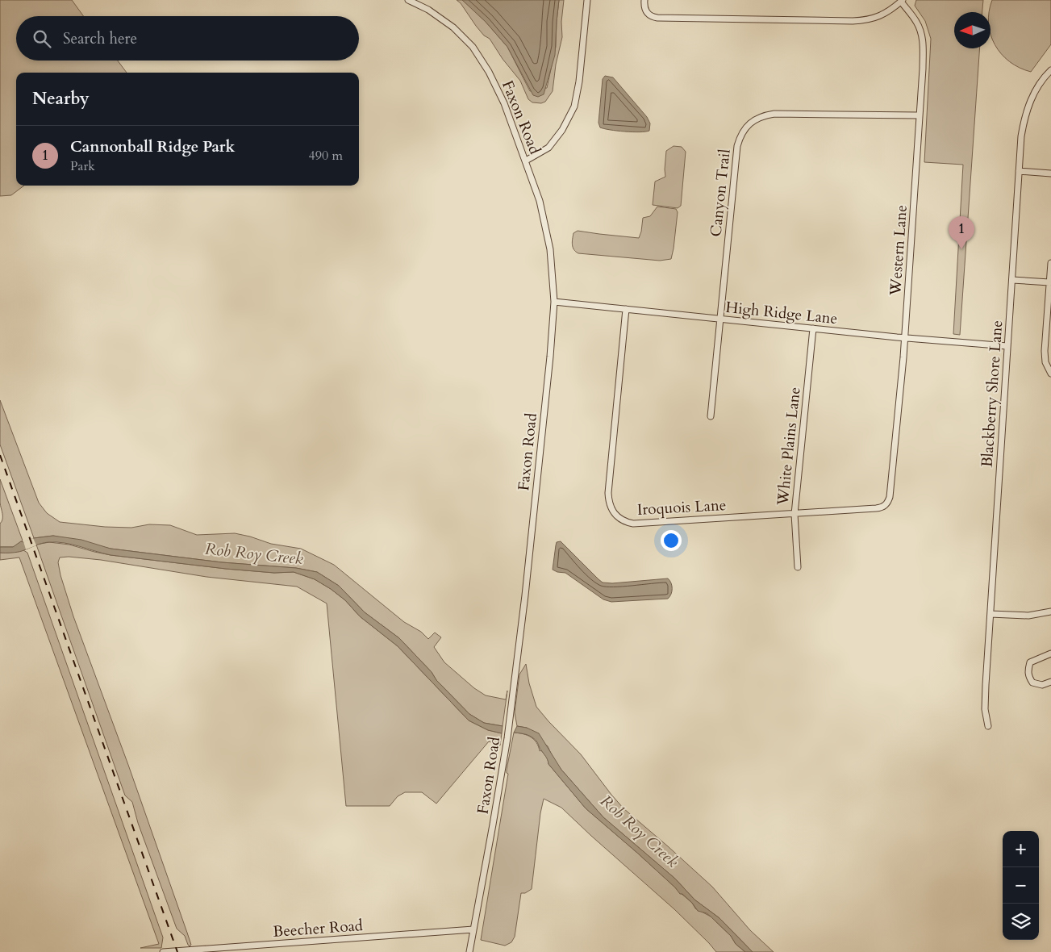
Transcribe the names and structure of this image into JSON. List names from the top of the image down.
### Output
{
  "streets": {
    "street": [
      "Faxon Road",
      "Canyon Trail",
      "Western Lane",
      "High Ridge Lane",
      "Blackberry Shore Lane",
      "White Plains Lane",
      "Iroquois Lane",
      "Beecher Road"
    ]
  },
  "crossings": [
    ["Faxon Road", "High Ridge Lane"],
    ["Faxon Road", "Beecher Road"],
    ["Canyon Trail", "Western Lane"],
    ["Canyon Trail", "High Ridge Lane"],
    ["Western Lane", "High Ridge Lane"],
    ["Western Lane", "Iroquois Lane"],
    ["High Ridge Lane", "Blackberry Shore Lane"],
    ["High Ridge Lane", "White Plains Lane"],
    ["High Ridge Lane", "Iroquois Lane"],
    ["White Plains Lane", "Iroquois Lane"]
  ],
  "water": ["Rob Roy Creek"],
  "north": "left",
  "page": {
    "search": "Search here",
    "heading": "Nearby",
    "list": [
      {
        "mark": "1",
        "name": "Cannonball Ridge Park",
        "note": "Park",
        "value": "490 m"
      }
    ],
    "pins": "1",
    "map_buttons": ["+", "−"]
  }
}
